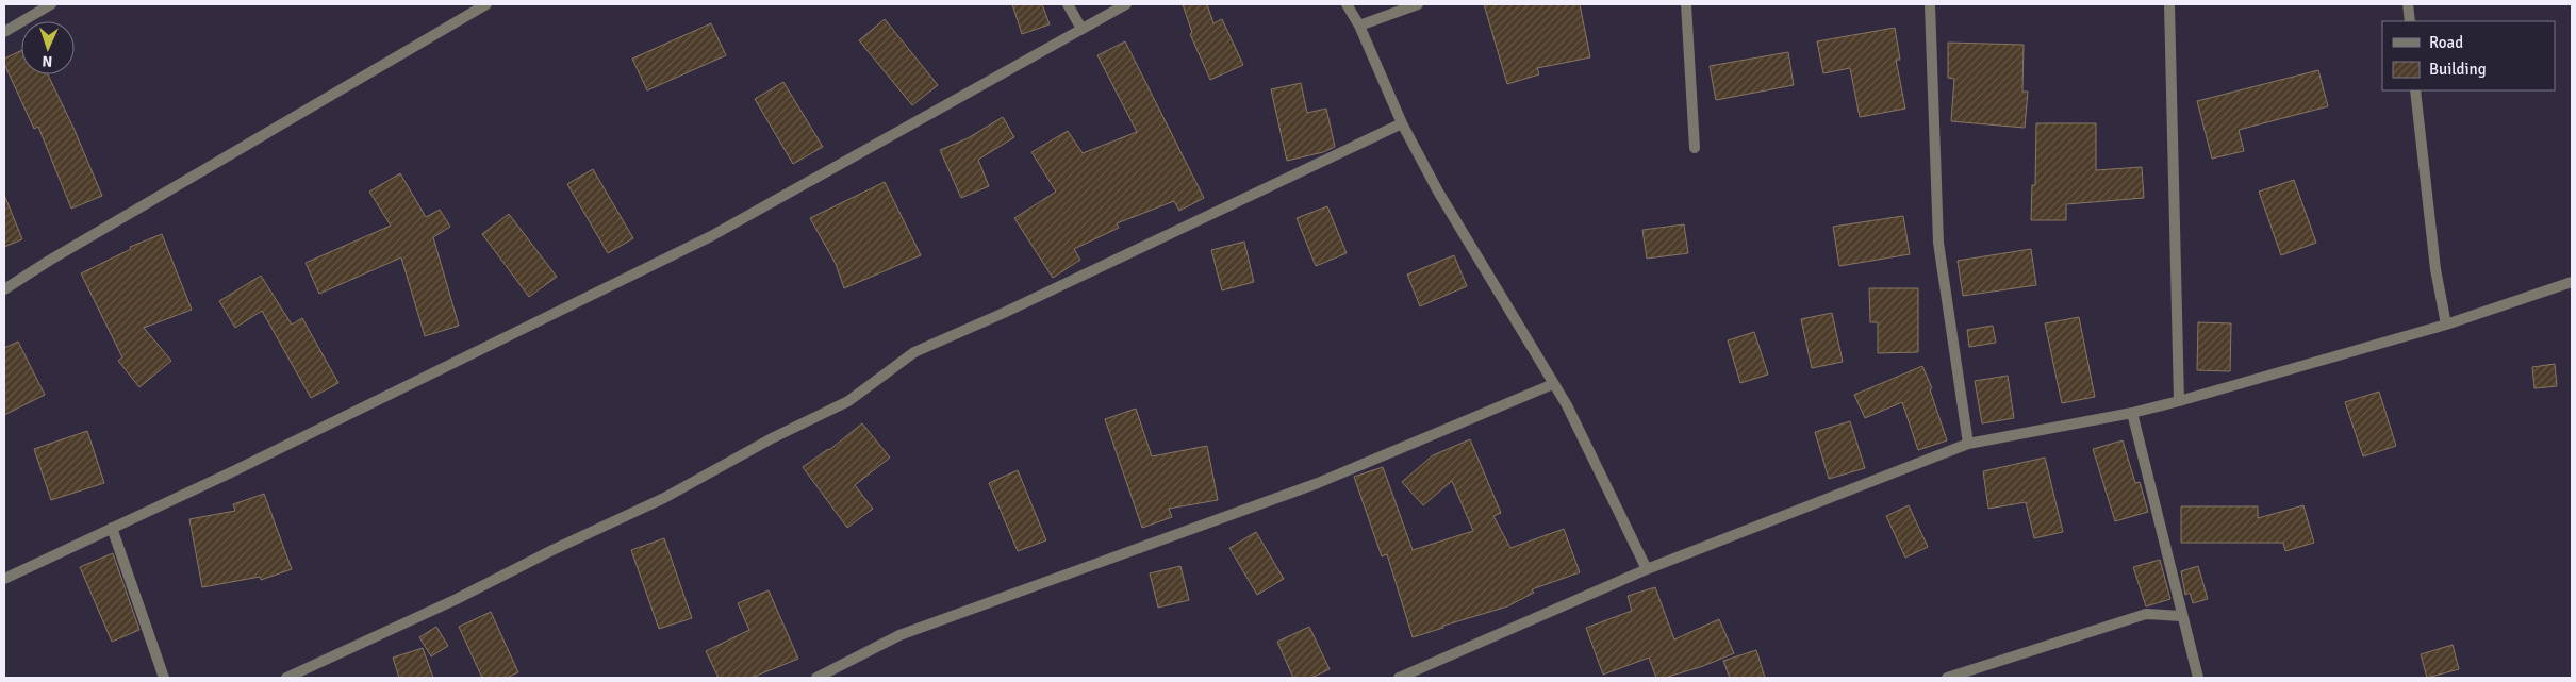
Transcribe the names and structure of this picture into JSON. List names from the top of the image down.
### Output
{
  "legend": ["Road", "Building"],
  "north": "bottom"
}
